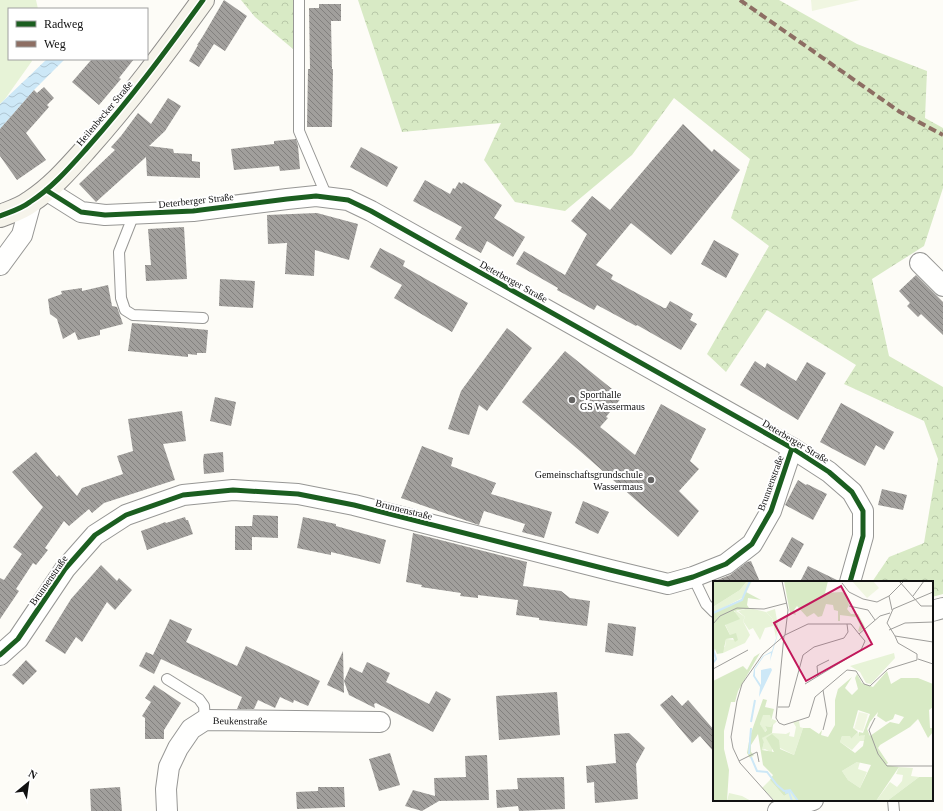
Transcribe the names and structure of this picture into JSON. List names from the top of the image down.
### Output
{
  "streets": {
    "main road": ["Heilenbecker Straße"],
    "street": ["Deterberger Straße", "Brunnenstraße", "Beukenstraße"]
  },
  "crossings": [
    ["Heilenbecker Straße", "Deterberger Straße"],
    ["Deterberger Straße", "Brunnenstraße"]
  ],
  "places": ["Sporthalle GS Wassermaus", "Gemeinschaftsgrundschule Wassermaus"],
  "legend": ["Radweg", "Weg"],
  "north": "top right"
}
